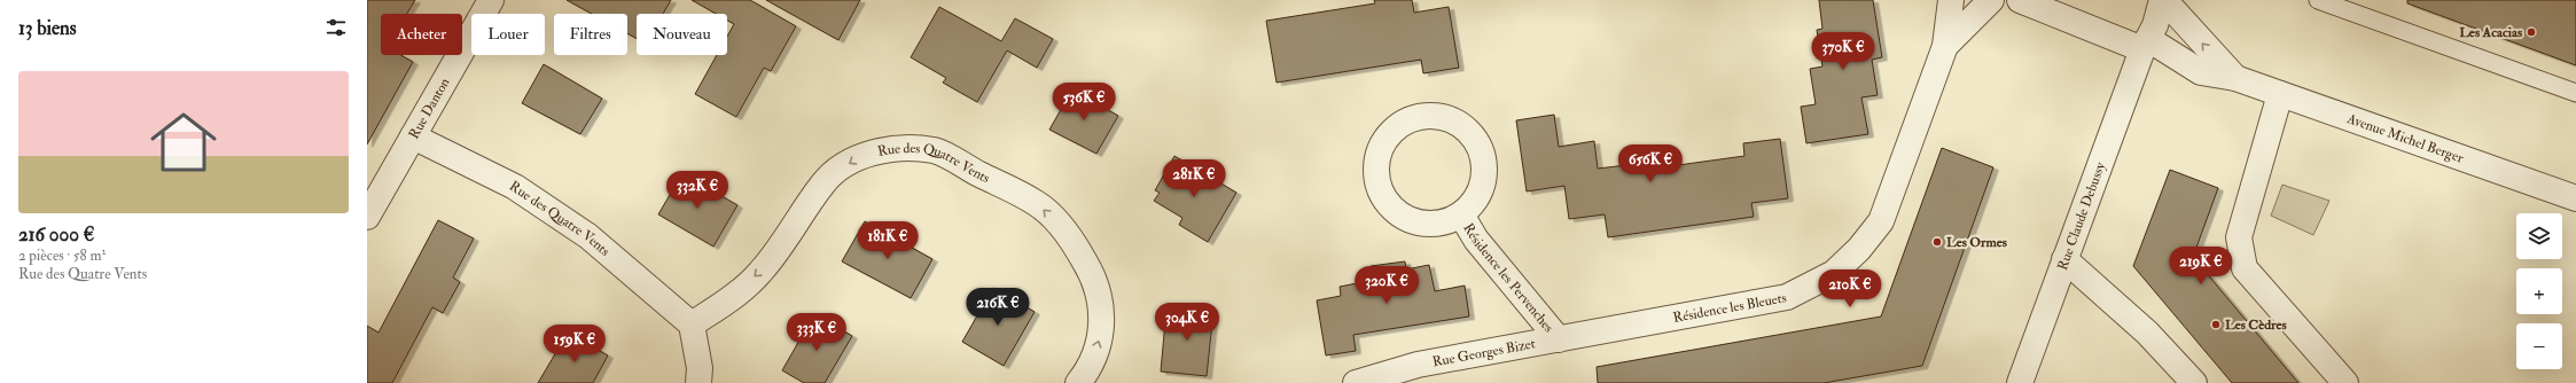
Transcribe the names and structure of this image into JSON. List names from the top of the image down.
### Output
{
  "streets": {
    "street": [
      "Rue Danton",
      "Avenue Michel Berger",
      "Rue des Quatre Vents",
      "Rue Claude Debussy",
      "Résidence les Pervenches",
      "Résidence les Bleuets",
      "Rue Georges Bizet"
    ]
  },
  "crossings": [
    ["Rue Danton", "Rue des Quatre Vents"],
    ["Avenue Michel Berger", "Rue Claude Debussy"],
    ["Résidence les Pervenches", "Résidence les Bleuets"],
    ["Résidence les Pervenches", "Rue Georges Bizet"],
    ["Résidence les Bleuets", "Rue Georges Bizet"]
  ],
  "places": ["Les Acacias", "Les Ormes", "Les Cèdres"],
  "page": {
    "heading": "13 biens",
    "chip": [
      "Acheter",
      "Louer",
      "Filtres",
      "Nouveau"
    ],
    "price": [
      "370K €",
      "536K €",
      "656K €",
      "281K €",
      "332K €",
      "181K €",
      "219K €",
      "320K €",
      "210K €",
      "216K €",
      "304K €",
      "333K €",
      "159K €"
    ],
    "list": [
      {
        "name": "216 000 €",
        "note": "2 pièces · 58 m² · Rue des Quatre Vents"
      }
    ],
    "map_buttons": ["+", "−"]
  }
}
